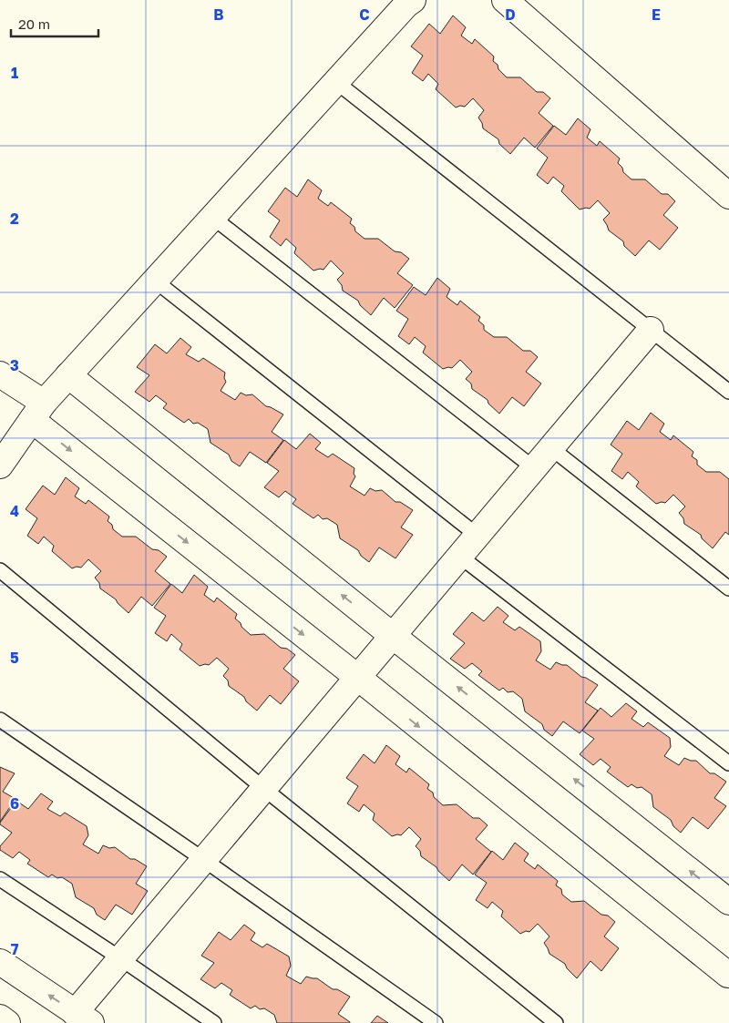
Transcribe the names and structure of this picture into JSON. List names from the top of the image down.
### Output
{
  "scale_bar": "20 m",
  "grid": {
    "columns": [
      "B",
      "C",
      "D",
      "E"
    ],
    "rows": [
      "1",
      "2",
      "3",
      "4",
      "5",
      "6",
      "7"
    ]
  }
}
